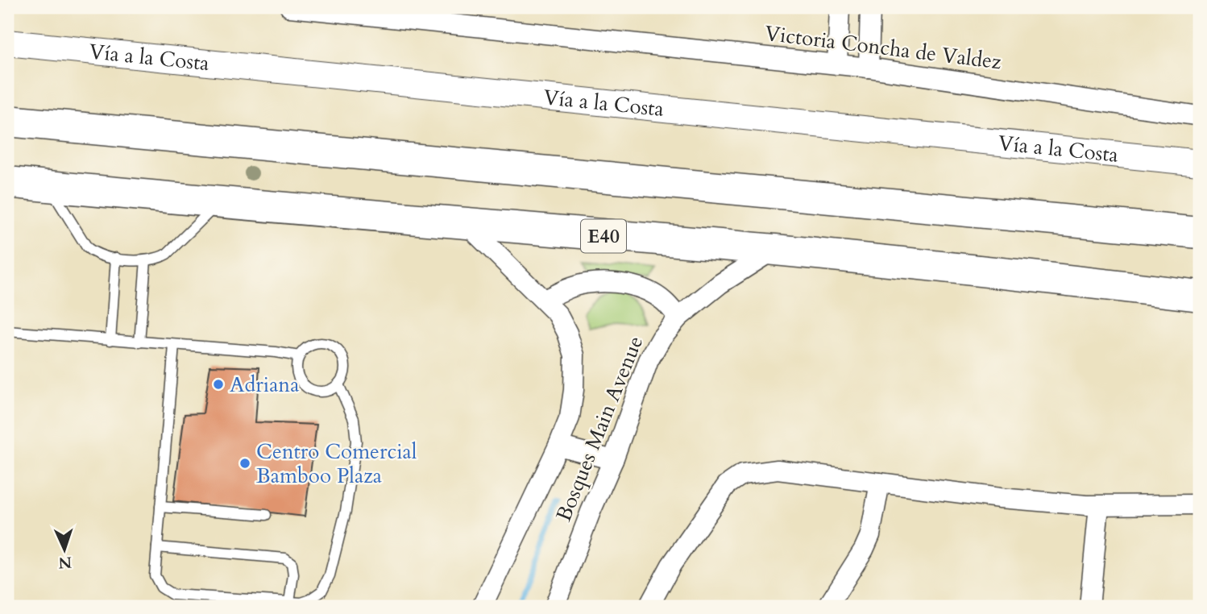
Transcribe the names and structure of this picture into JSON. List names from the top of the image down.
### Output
{
  "streets": {
    "highway": ["E40"],
    "street": ["Victoria Concha de Valdez", "Vía a la Costa", "Bosques Main Avenue"]
  },
  "crossings": [
    ["E40", "Bosques Main Avenue"]
  ],
  "places": ["Adriana", "Centro Comercial Bamboo Plaza"],
  "north": "bottom"
}
